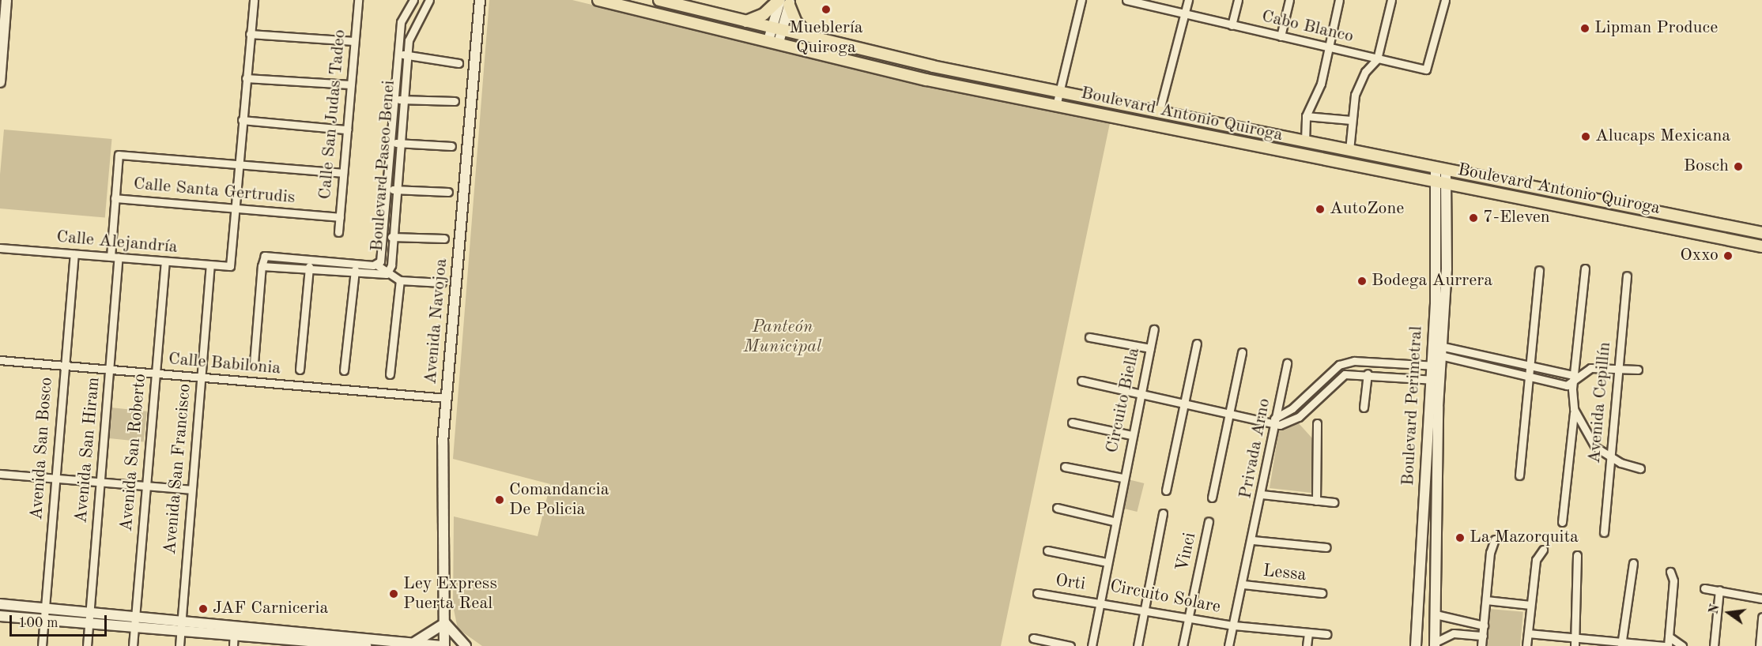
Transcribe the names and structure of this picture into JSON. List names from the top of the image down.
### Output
{
  "streets": {
    "main road": ["Boulevard Antonio Quiroga"],
    "street": [
      "Cabo Blanco",
      "Calle San Judas Tadeo",
      "Boulevard Paseo Benei",
      "Calle Santa Gertrudis",
      "Calle Alejandría",
      "Avenida Navojoa",
      "Calle Babilonia",
      "Circuito Biella",
      "Avenida Cepillín",
      "Boulevard Perimetral",
      "Avenida San Bosco",
      "Privada Arno",
      "Avenida San Hiram",
      "Avenida San Roberto",
      "Avenida San Francisco",
      "Vinci",
      "Lessa",
      "Orti",
      "Circuito Solare"
    ]
  },
  "crossings": [
    ["Calle San Judas Tadeo", "Calle Santa Gertrudis"],
    ["Boulevard Antonio Quiroga", "Boulevard Perimetral"],
    ["Calle Santa Gertrudis", "Calle Alejandría"],
    ["Calle Santa Gertrudis", "Avenida San Hiram"],
    ["Calle Alejandría", "Avenida San Bosco"],
    ["Calle Alejandría", "Avenida San Hiram"],
    ["Calle Alejandría", "Avenida San Roberto"],
    ["Calle Alejandría", "Avenida San Francisco"],
    ["Avenida Navojoa", "Calle Babilonia"],
    ["Calle Babilonia", "Avenida San Bosco"],
    ["Calle Babilonia", "Avenida San Hiram"],
    ["Calle Babilonia", "Avenida San Roberto"],
    ["Calle Babilonia", "Avenida San Francisco"],
    ["Circuito Biella", "Circuito Solare"],
    ["Privada Arno", "Circuito Solare"],
    ["Vinci", "Circuito Solare"],
    ["Lessa", "Circuito Solare"],
    ["Orti", "Circuito Solare"]
  ],
  "parks": ["Panteón Municipal"],
  "places": [
    "Mueblería Quiroga",
    "Lipman Produce",
    "Alucaps Mexicana",
    "Bosch",
    "AutoZone",
    "7-Eleven",
    "Oxxo",
    "Bodega Aurrera",
    "Comandancia De Policia",
    "La Mazorquita",
    "Ley Express Puerta Real",
    "JAF Carniceria"
  ],
  "scale_bar": "100 m",
  "north": "left"
}
